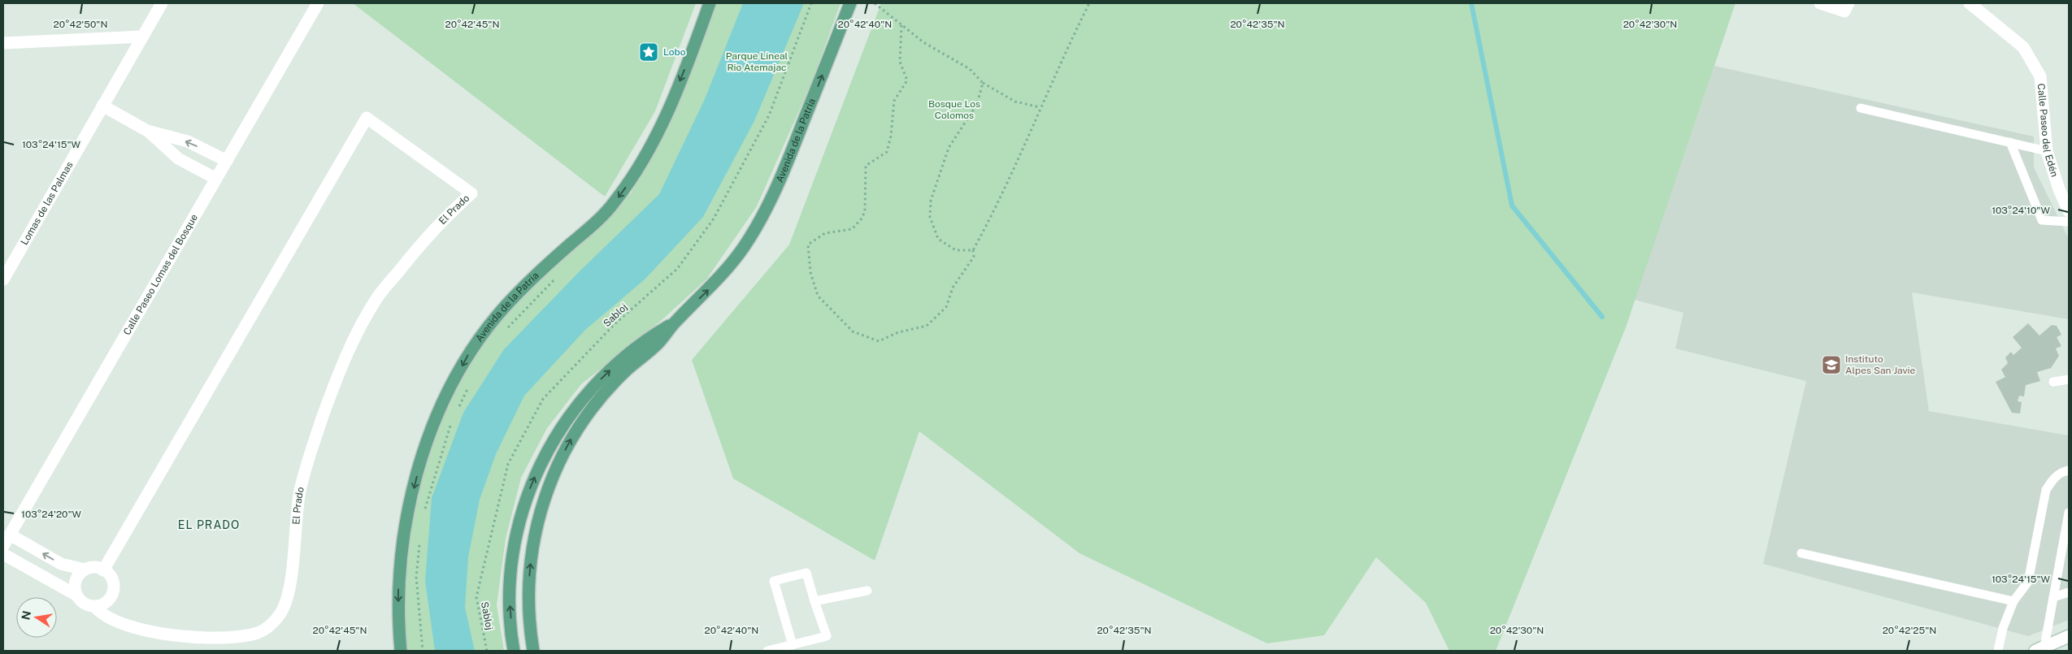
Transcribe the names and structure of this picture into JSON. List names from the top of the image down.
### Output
{
  "streets": {
    "main road": ["Avenida de la Patria"],
    "street": [
      "Calle Paseo del Edén",
      "Lomas de las Palmas",
      "El Prado",
      "Calle Paseo Lomas del Bosque"
    ],
    "path": ["Sabloj"]
  },
  "districts": ["EL PRADO"],
  "parks": ["Parque Lineal Rio Atemajac", "Bosque Los Colomos"],
  "places": {
    "place": ["Lobo"],
    "school or university": ["Instituto Alpes San Javie"]
  },
  "north": "left",
  "coordinates": [
    "20°42'50\"N",
    "20°42'45\"N",
    "20°42'40\"N",
    "20°42'35\"N",
    "20°42'30\"N",
    "103°24'15\"W",
    "103°24'10\"W",
    "103°24'20\"W",
    "20°42'25\"N"
  ]
}
